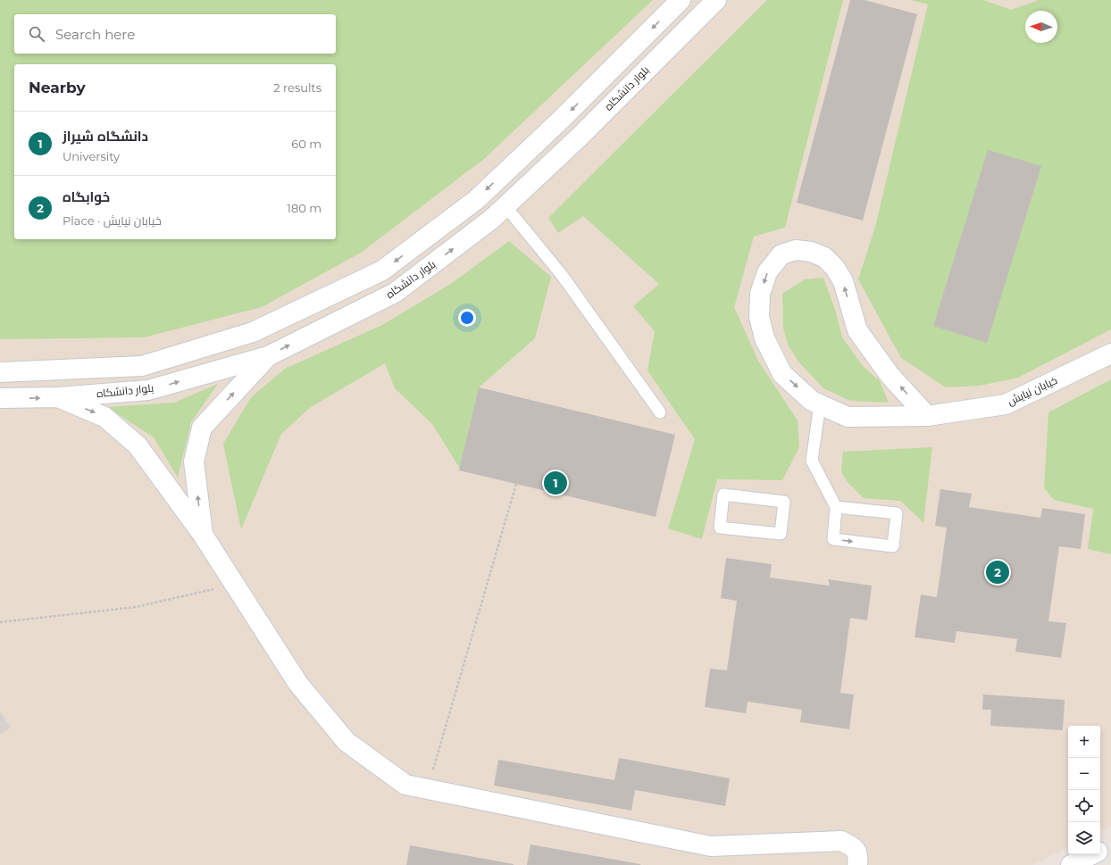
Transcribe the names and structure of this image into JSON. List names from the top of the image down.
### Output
{
  "streets": {
    "street": ["بلوار دانشکاه", "خیابان نیایش"]
  },
  "north": "left",
  "page": {
    "search": "Search here",
    "heading": ["Nearby", "2 results"],
    "list": [
      {
        "mark": "1",
        "name": "دانشگاه شیراز",
        "note": "University",
        "value": "60 m"
      },
      {
        "mark": "2",
        "name": "خوابگاه",
        "note": "Place · خیابان نیایش",
        "value": "180 m"
      }
    ],
    "pins": ["1", "2"],
    "map_buttons": ["+", "−"]
  }
}
